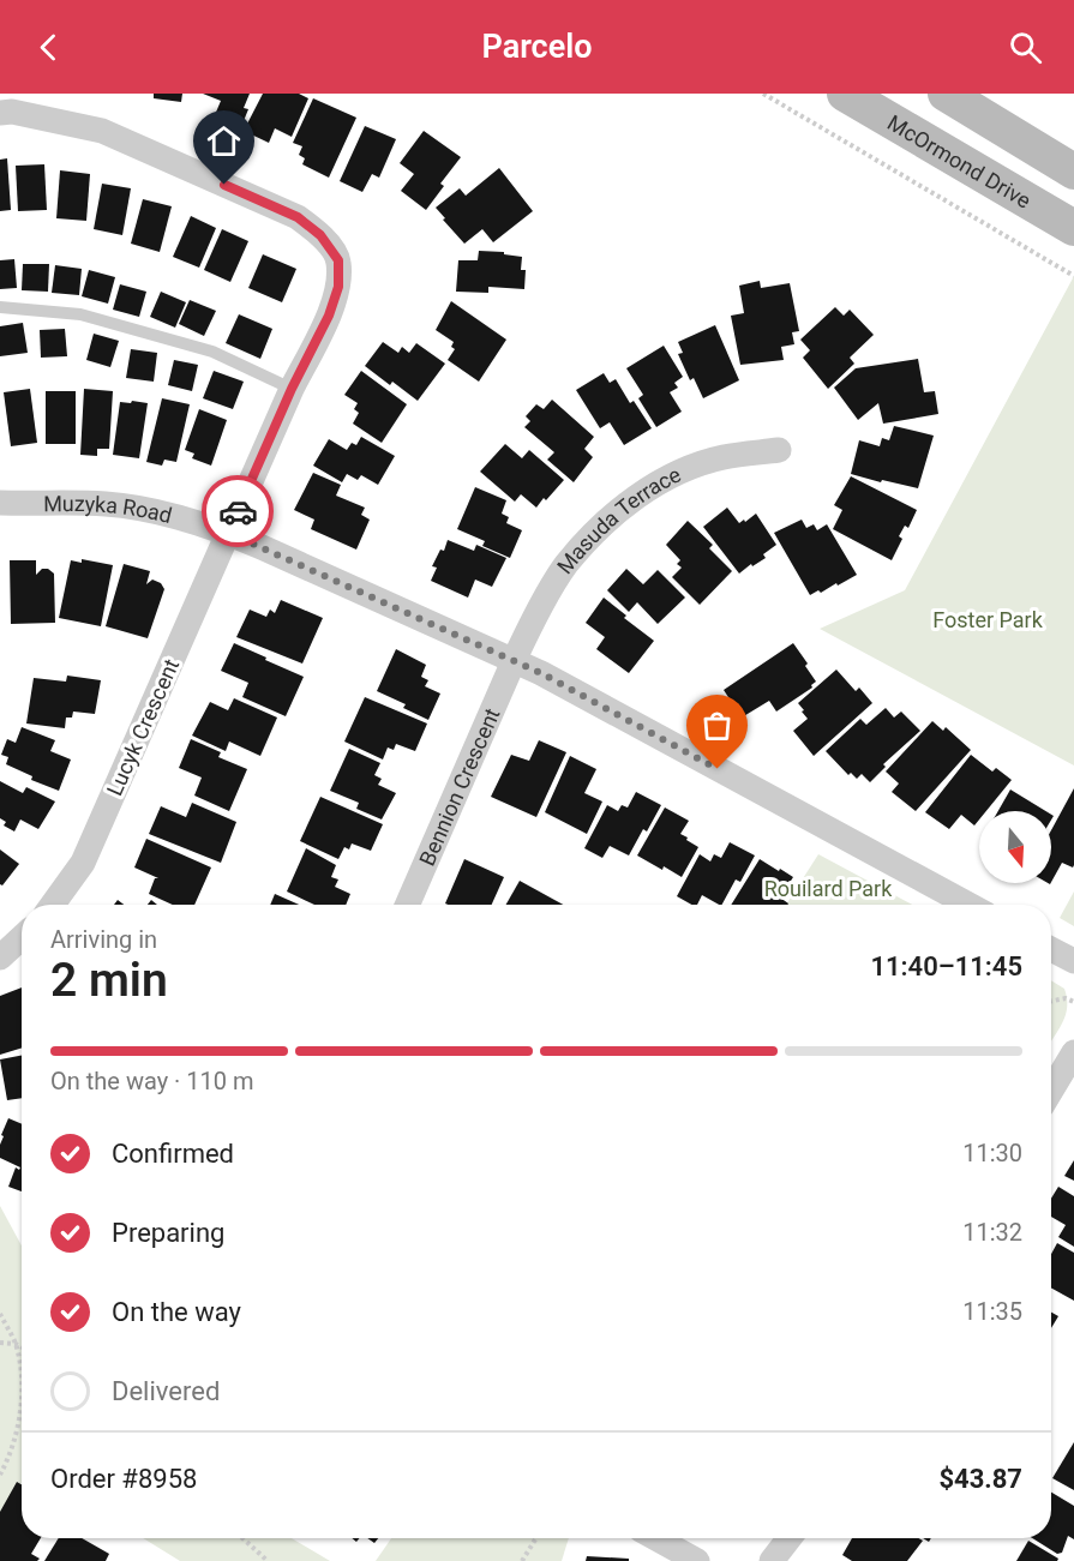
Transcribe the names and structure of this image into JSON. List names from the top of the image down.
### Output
{
  "streets": {
    "main road": ["McOrmond Drive"],
    "street": [
      "Muzyka Road",
      "Masuda Terrace",
      "Lucyk Crescent",
      "Bennion Crescent"
    ]
  },
  "crossings": [
    ["Muzyka Road", "Masuda Terrace"],
    ["Muzyka Road", "Lucyk Crescent"],
    ["Muzyka Road", "Bennion Crescent"],
    ["Masuda Terrace", "Bennion Crescent"]
  ],
  "parks": ["Foster Park", "Rouilard Park"],
  "north": "bottom",
  "page": {
    "header": "Parcelo",
    "heading": ["2 min", "Arriving in", "11:40–11:45"],
    "panel": ["Order #8958", "$43.87"],
    "bar": "On the way · 110 m",
    "list": [
      ["Confirmed", "11:30"],
      ["Preparing", "11:32"],
      ["On the way", "11:35"],
      "Delivered"
    ]
  }
}
